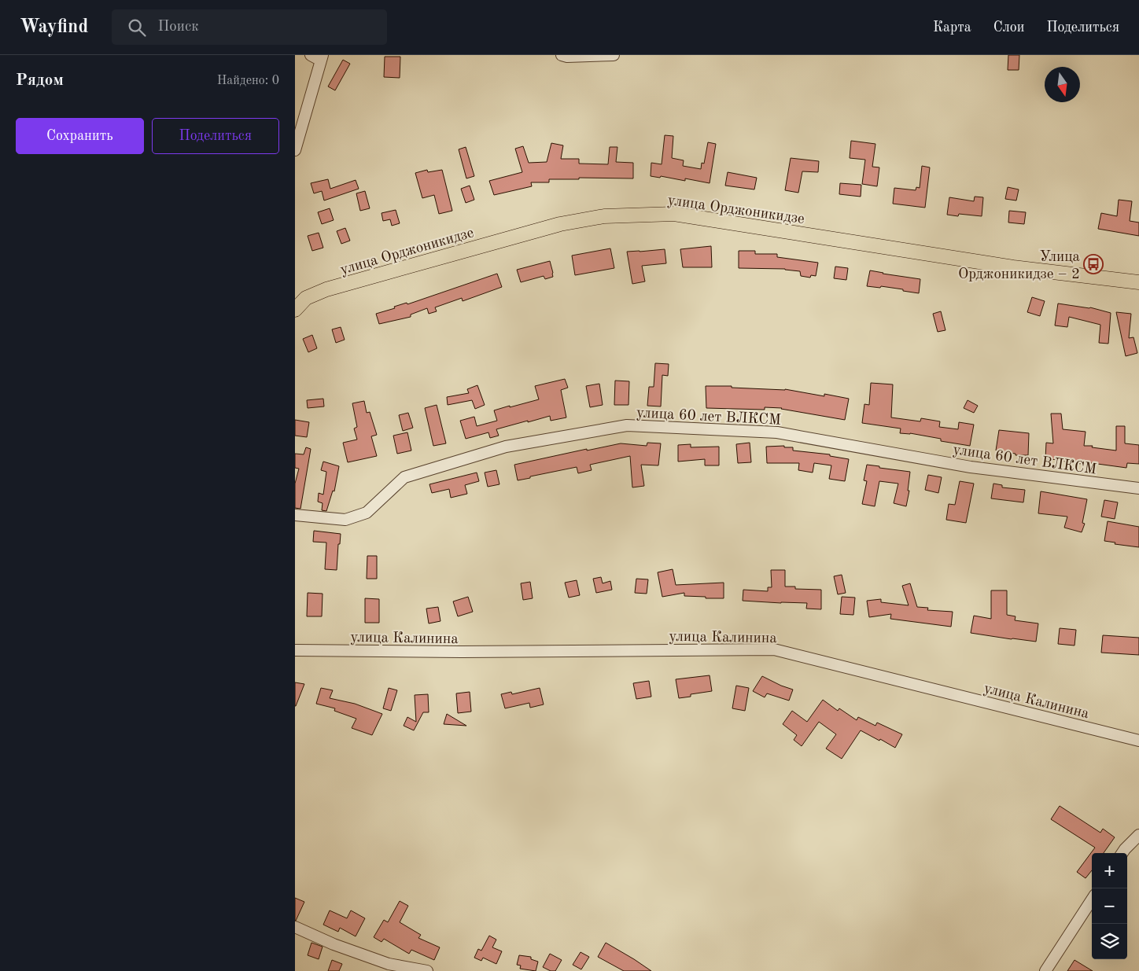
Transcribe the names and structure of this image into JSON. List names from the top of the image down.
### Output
{
  "streets": {
    "main road": ["улица Орджоникидзе"],
    "street": ["улица 60 лет ВЛКСМ", "улица Калинина"]
  },
  "places": {
    "bus stop": ["Улица Орджоникидзе – 2"]
  },
  "north": "bottom",
  "page": {
    "header": "Wayfind",
    "search": "Поиск",
    "nav": ["Карта", "Слои", "Поделиться"],
    "heading": ["Рядом", "Найдено: 0"],
    "buttons": ["Сохранить", "Поделиться"],
    "map_buttons": ["+", "−"]
  }
}
